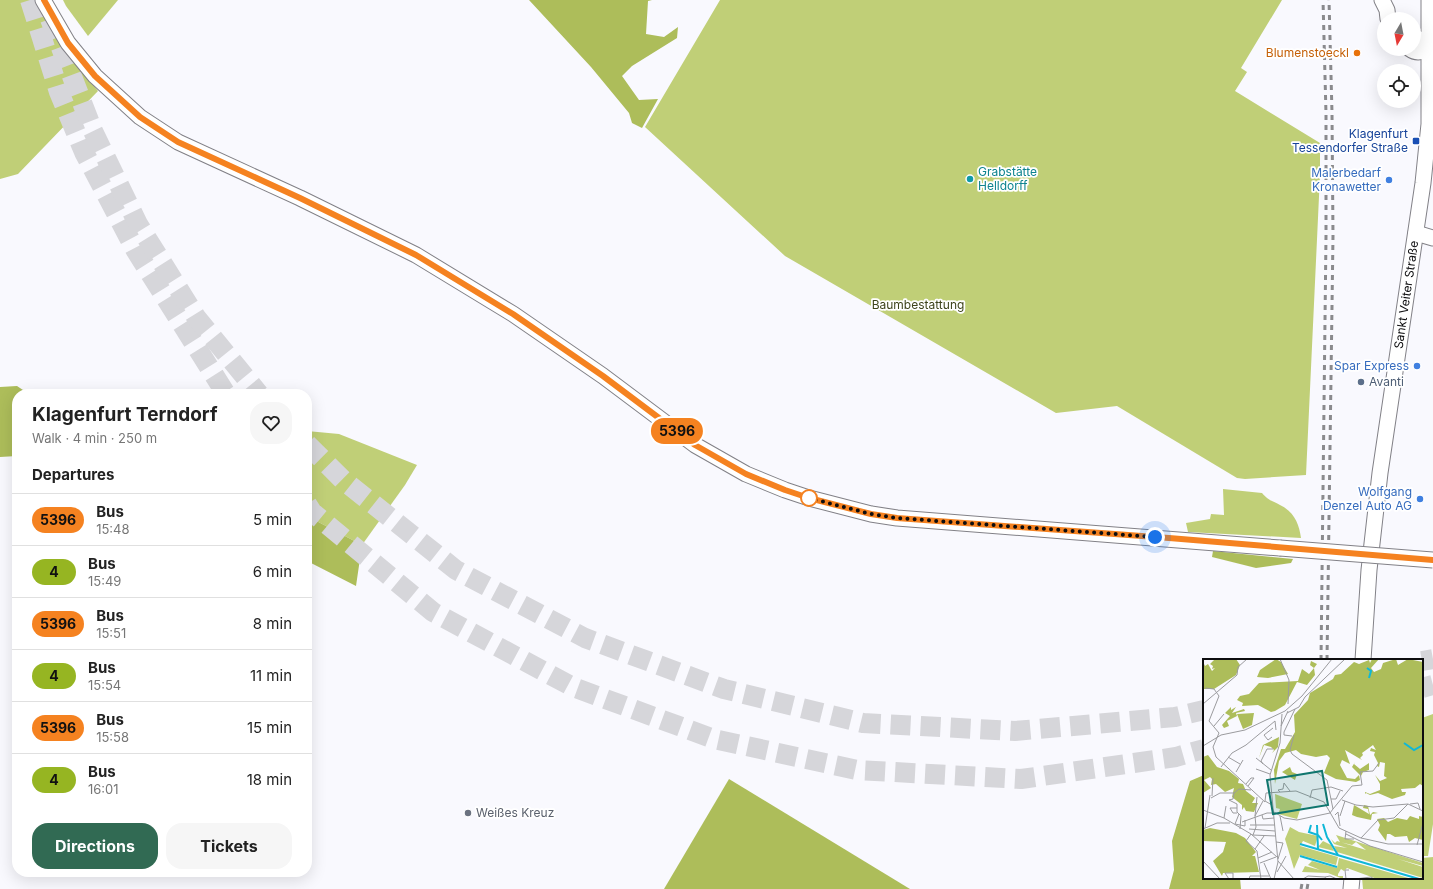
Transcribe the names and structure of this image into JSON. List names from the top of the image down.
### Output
{
  "streets": {
    "main road": ["Sankt Veiter Straße"]
  },
  "parks": ["Baumbestattung"],
  "places": {
    "other": [
      "Blumenstoeckl",
      "Grabstätte Helldorff",
      "Malerbedarf Kronawetter",
      "Spar Express",
      "Avanti",
      "Wolfgang Denzel Auto AG",
      "Weißes Kreuz"
    ],
    "transit": ["Klagenfurt Tessendorfer Straße"]
  },
  "lines": ["bus line 5396"],
  "north": "bottom",
  "page": {
    "on_map": "5396",
    "heading": [
      ["Klagenfurt Terndorf", "Walk · 4 min · 250 m"],
      "Departures"
    ],
    "list": [
      {
        "mark": "5396",
        "name": "Bus",
        "note": "15:48",
        "value": "5 min"
      },
      {
        "mark": "4",
        "name": "Bus",
        "note": "15:49",
        "value": "6 min"
      },
      {
        "mark": "5396",
        "name": "Bus",
        "note": "15:51",
        "value": "8 min"
      },
      {
        "mark": "4",
        "name": "Bus",
        "note": "15:54",
        "value": "11 min"
      },
      {
        "mark": "5396",
        "name": "Bus",
        "note": "15:58",
        "value": "15 min"
      },
      {
        "mark": "4",
        "name": "Bus",
        "note": "16:01",
        "value": "18 min"
      }
    ],
    "buttons": ["Directions", "Tickets"]
  }
}
